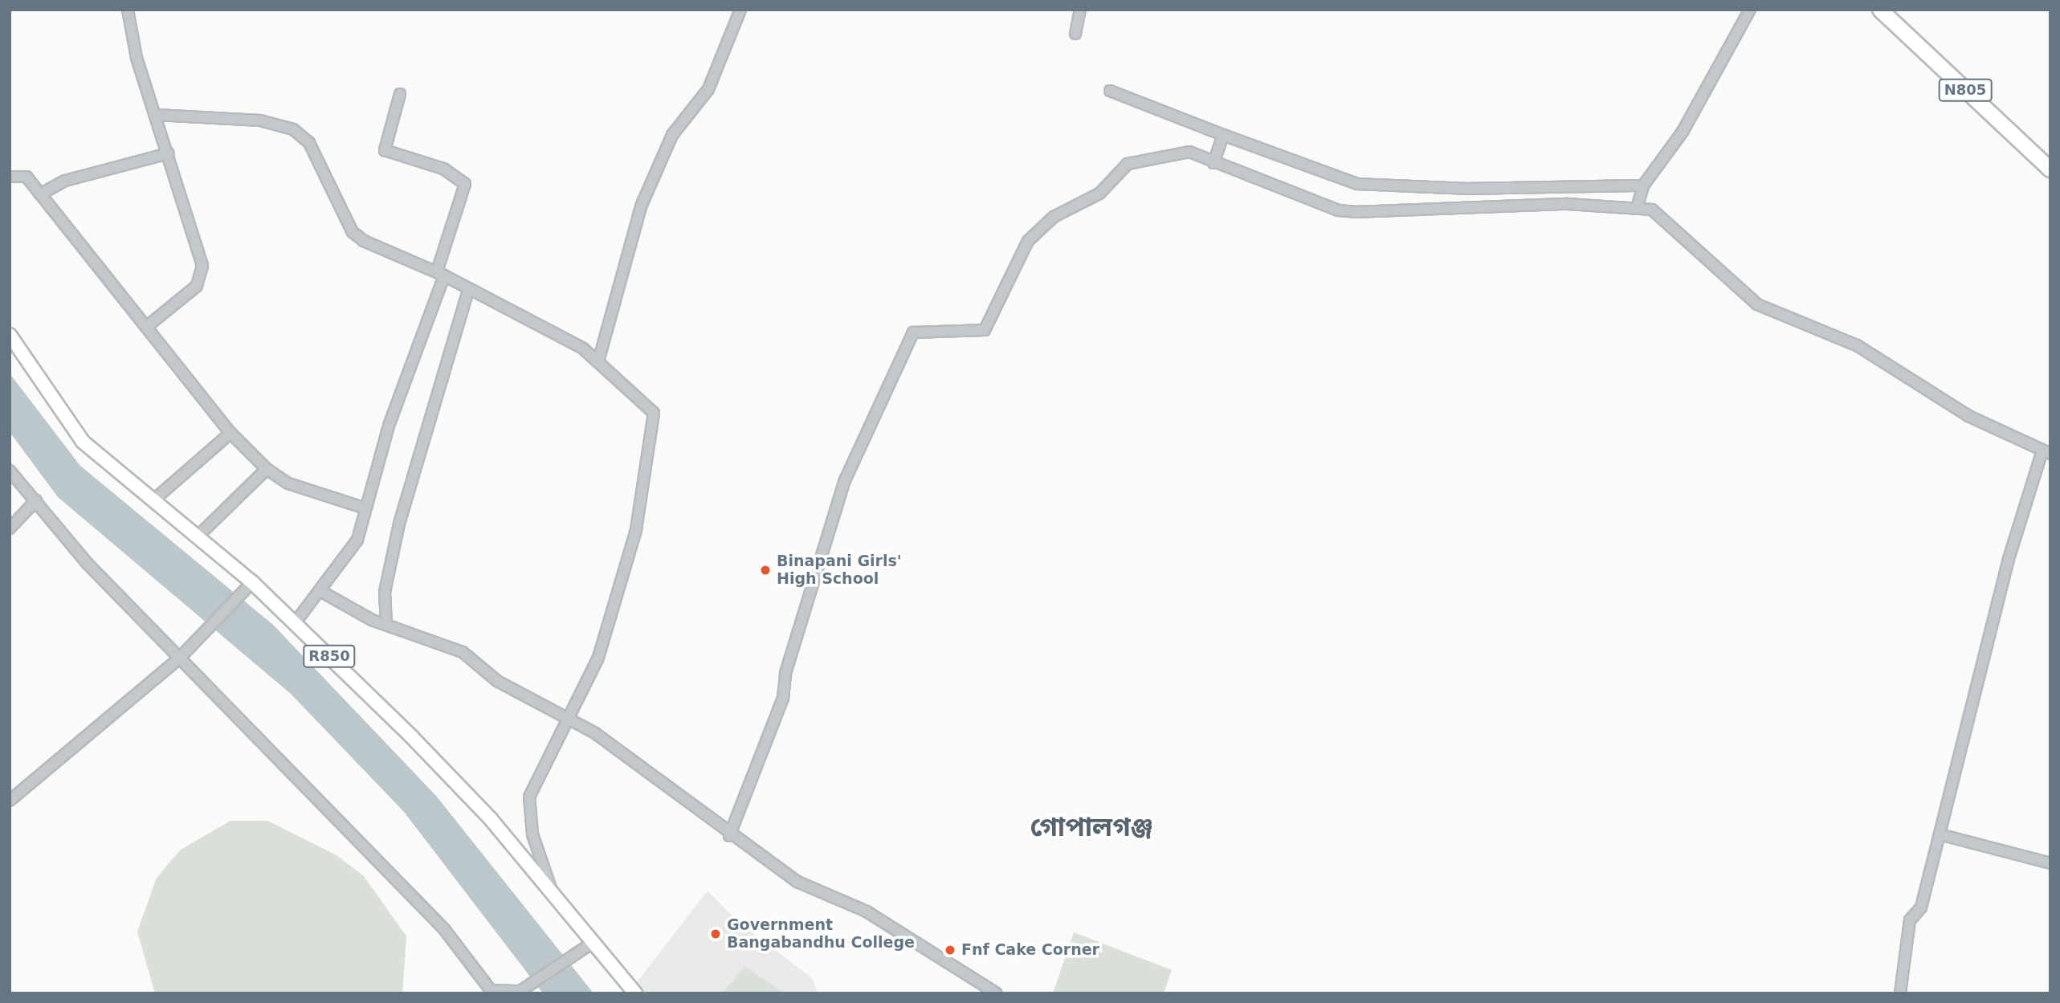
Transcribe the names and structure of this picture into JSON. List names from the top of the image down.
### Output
{
  "streets": {
    "highway": ["N805"],
    "main road": ["R850"]
  },
  "districts": ["গোপালগঞ্জ"],
  "places": ["Binapani Girls' High School", "Government Bangabandhu College", "Fnf Cake Corner"]
}
